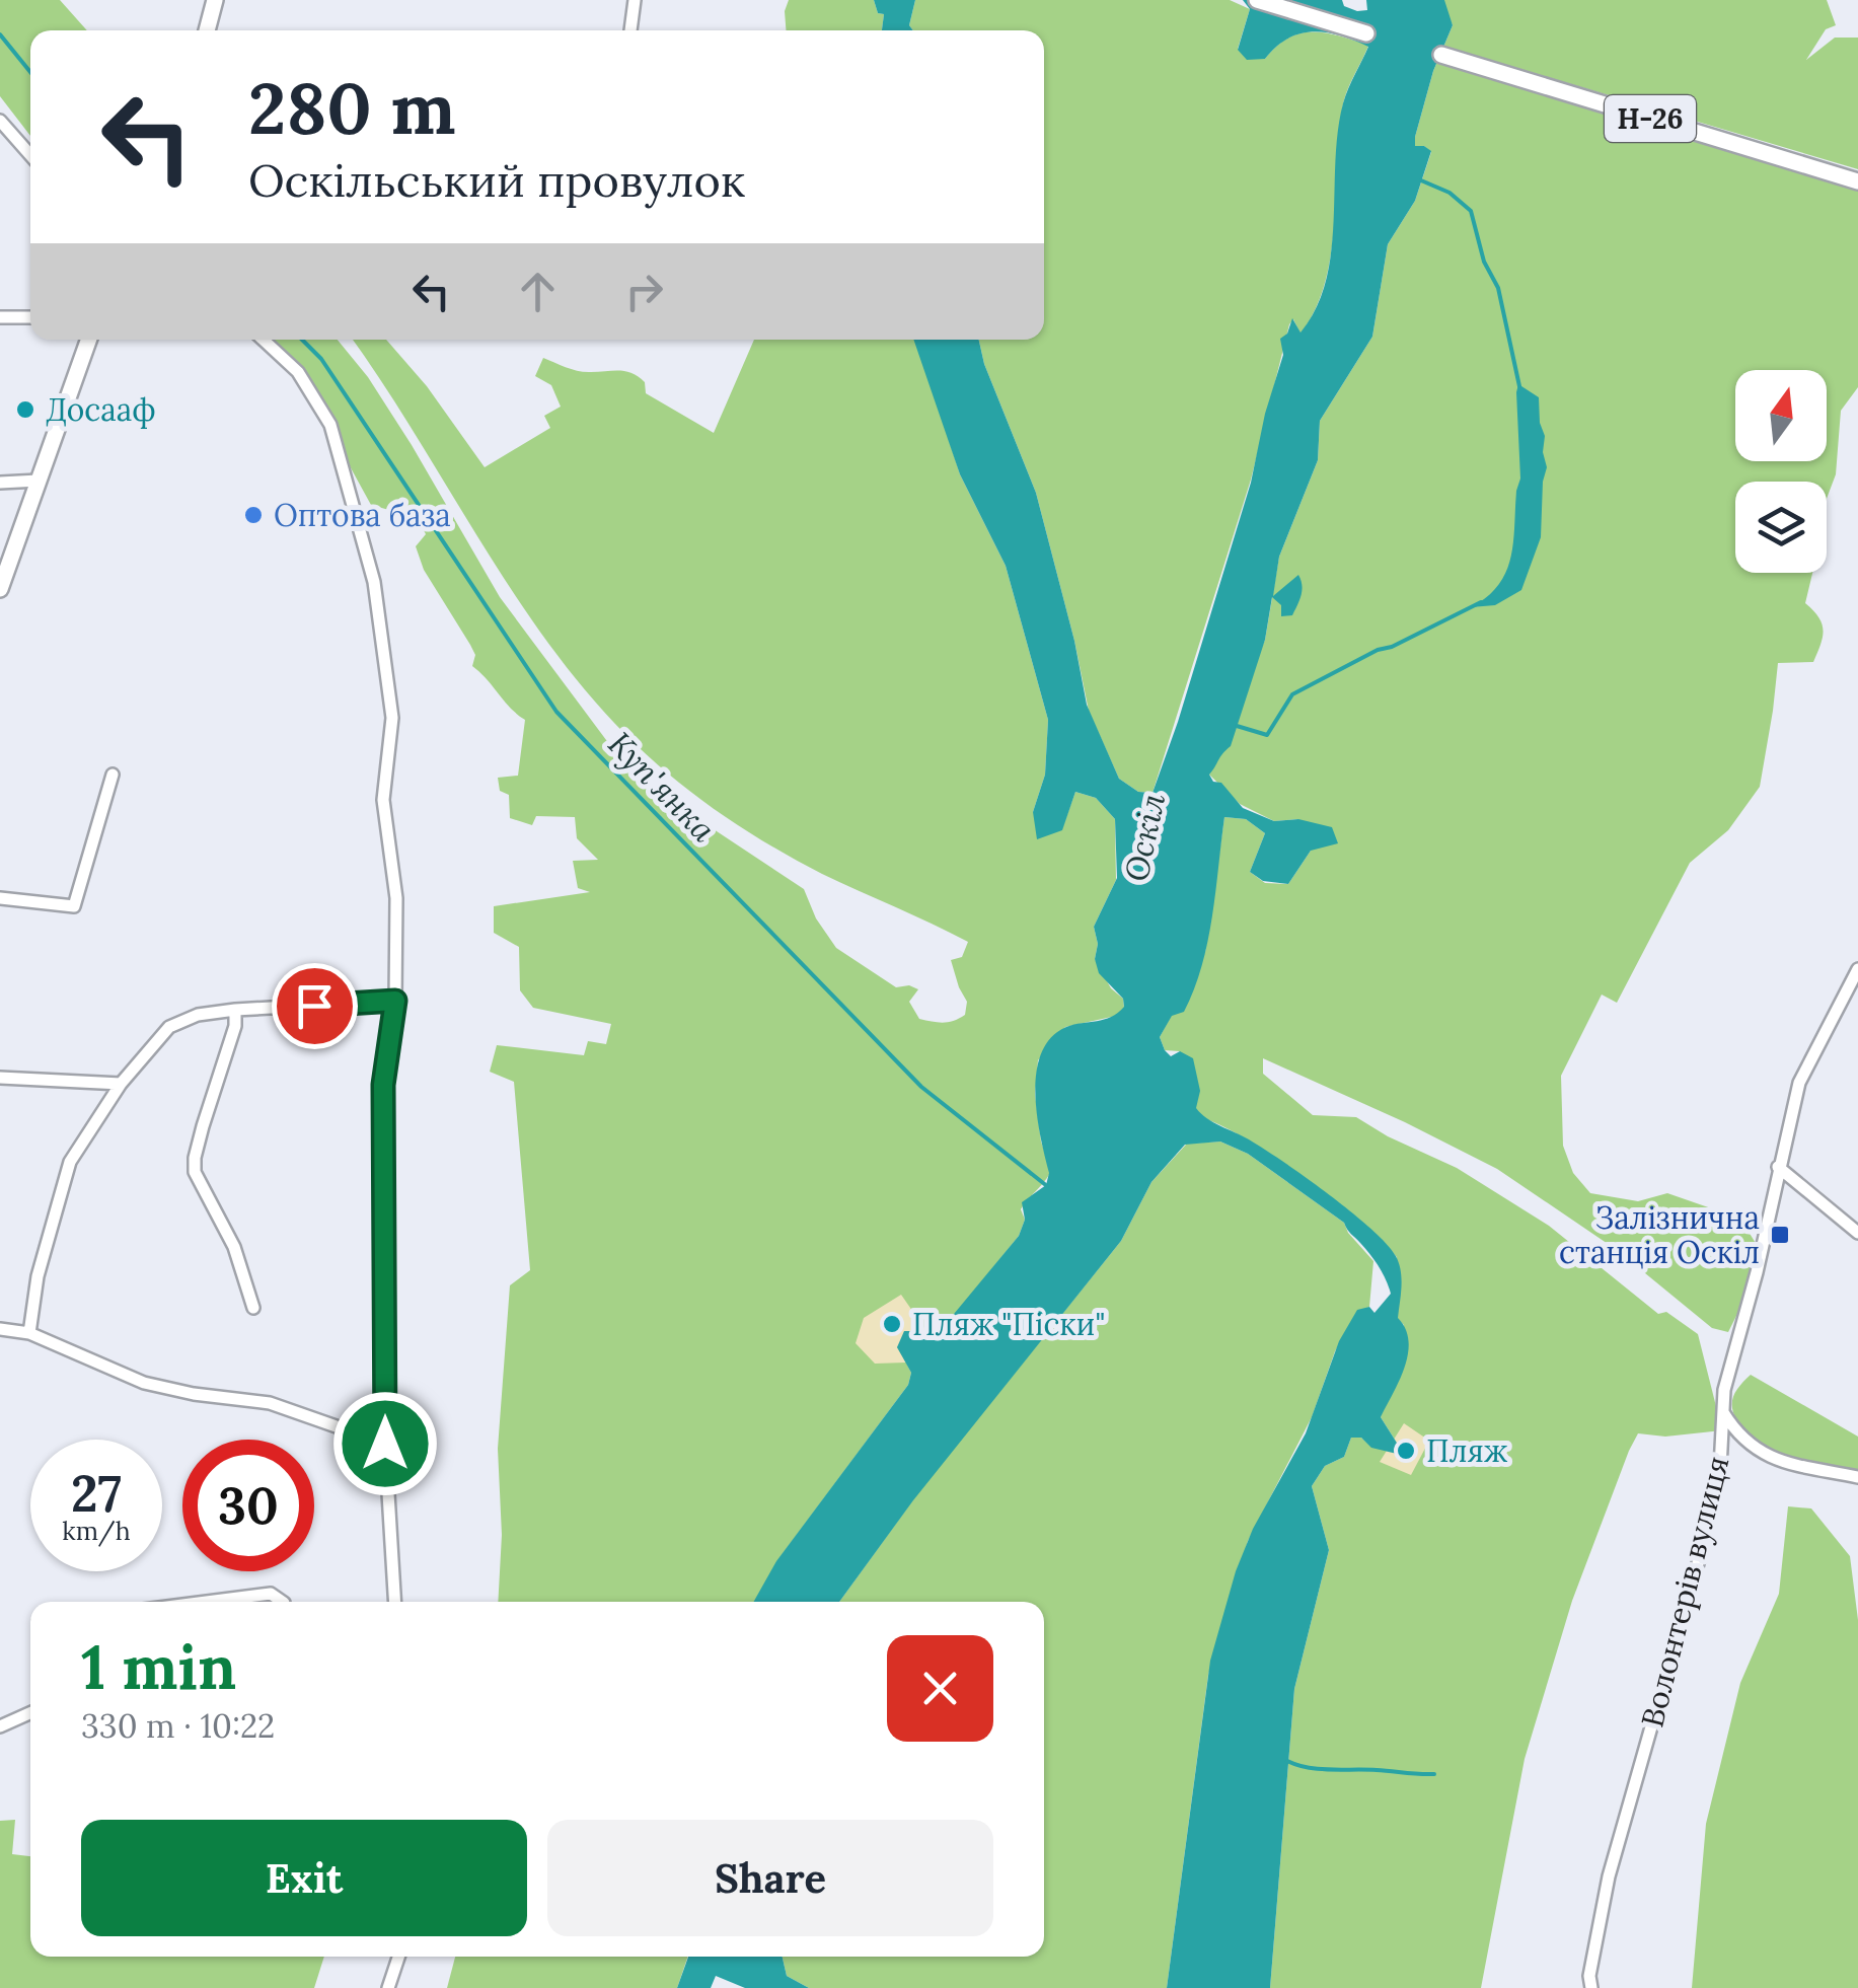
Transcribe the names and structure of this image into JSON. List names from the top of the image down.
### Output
{
  "streets": {
    "main road": ["Н-26"],
    "street": ["Волонтерів вулиця"]
  },
  "water": ["Куп'янка", "Оскіл"],
  "places": {
    "other": [
      "Досааф",
      "Оптова база",
      "Пляж \"Піски\"",
      "Пляж"
    ],
    "transit": ["Залізнична станція Оскіл"]
  },
  "north": "top",
  "page": {
    "turn": ["280 m", "Оскільський провулок"],
    "speed": "27 km/h",
    "limit": "30",
    "heading": ["1 min", "330 m · 10:22"],
    "buttons": ["Exit", "Share"]
  }
}
